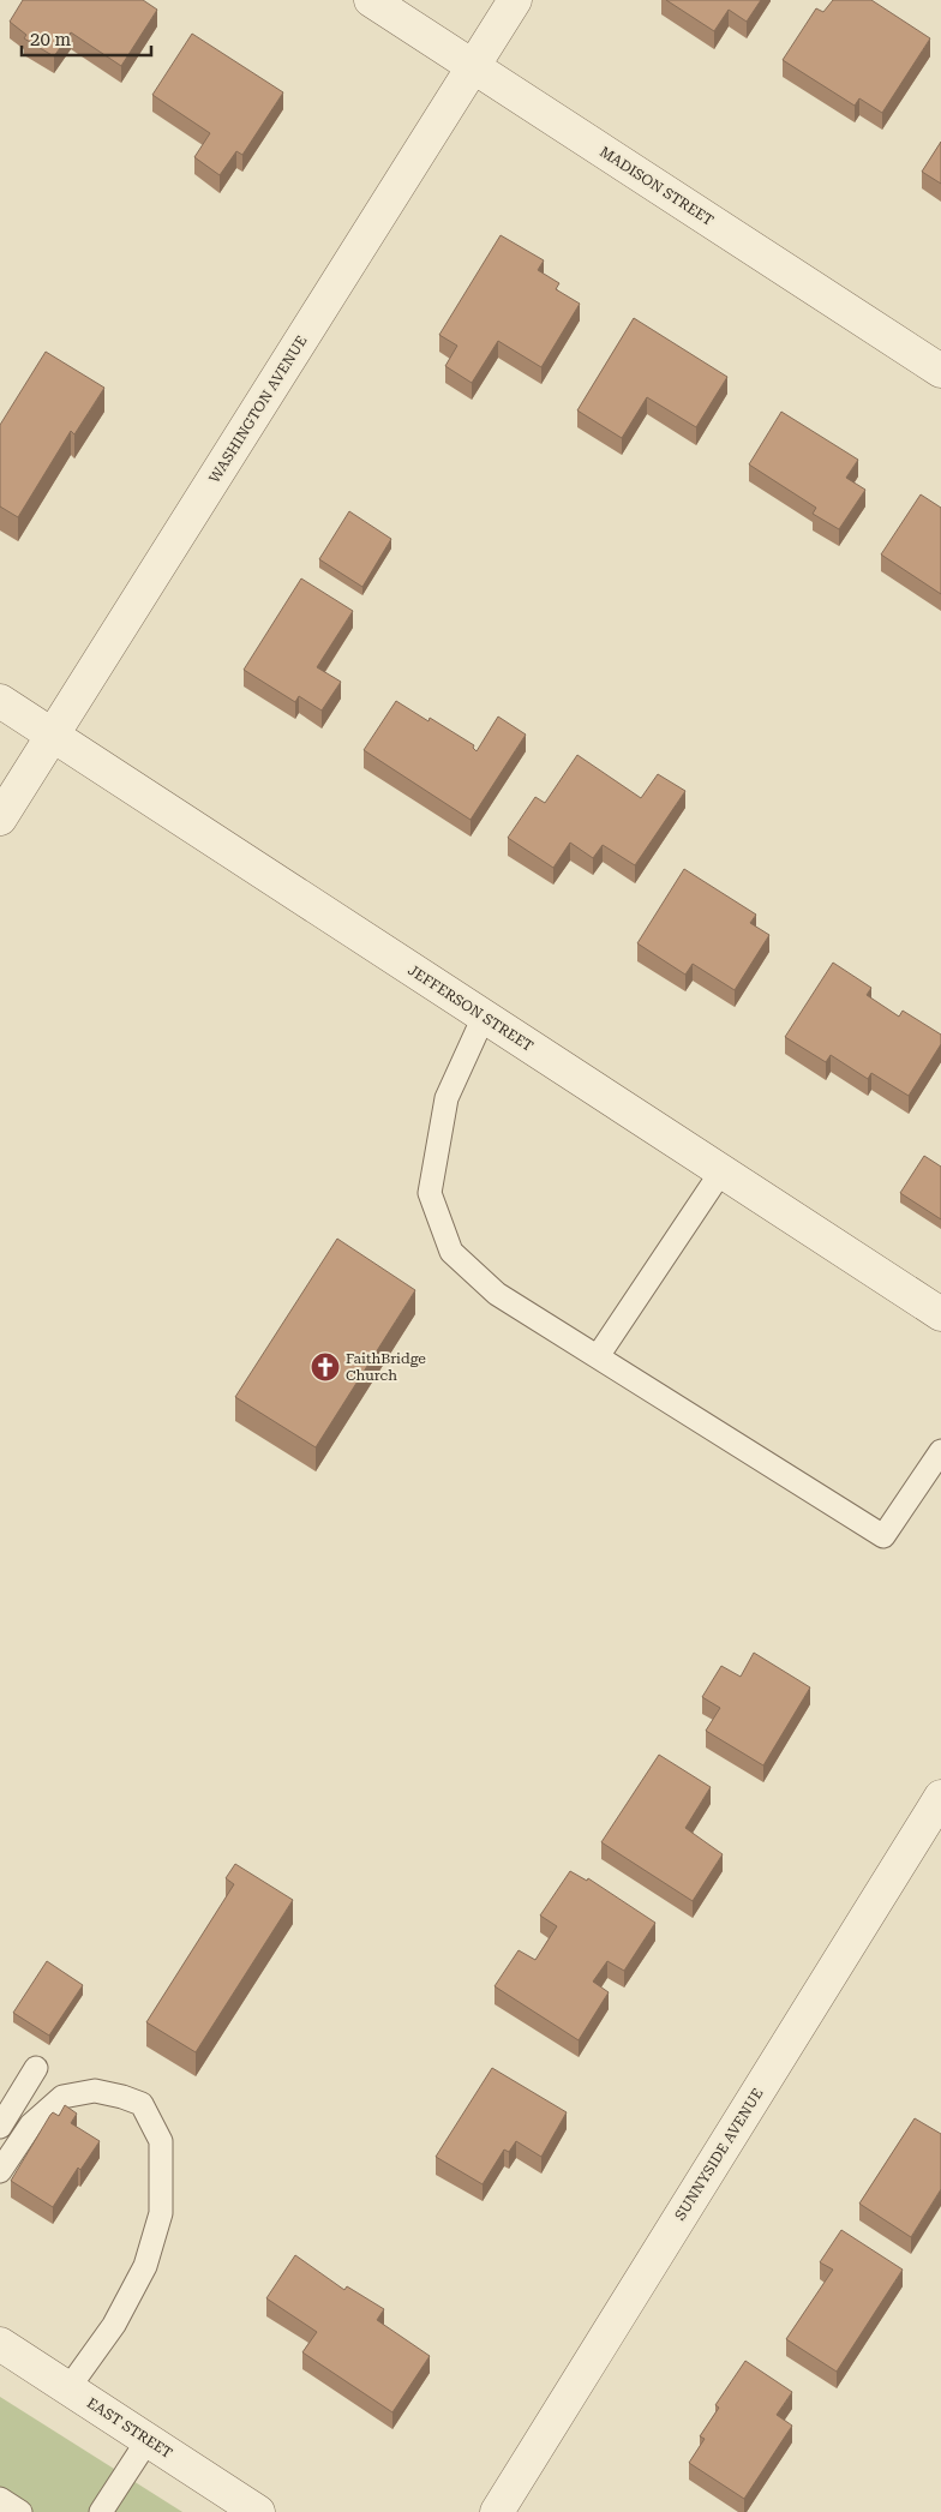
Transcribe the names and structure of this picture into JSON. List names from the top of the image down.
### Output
{
  "streets": {
    "street": [
      "MADISON STREET",
      "WASHINGTON AVENUE",
      "JEFFERSON STREET",
      "SUNNYSIDE AVENUE",
      "EAST STREET"
    ]
  },
  "crossings": [
    ["MADISON STREET", "WASHINGTON AVENUE"],
    ["WASHINGTON AVENUE", "JEFFERSON STREET"]
  ],
  "places": {
    "church": ["FaithBridge Church"]
  },
  "scale_bar": "20 m"
}
